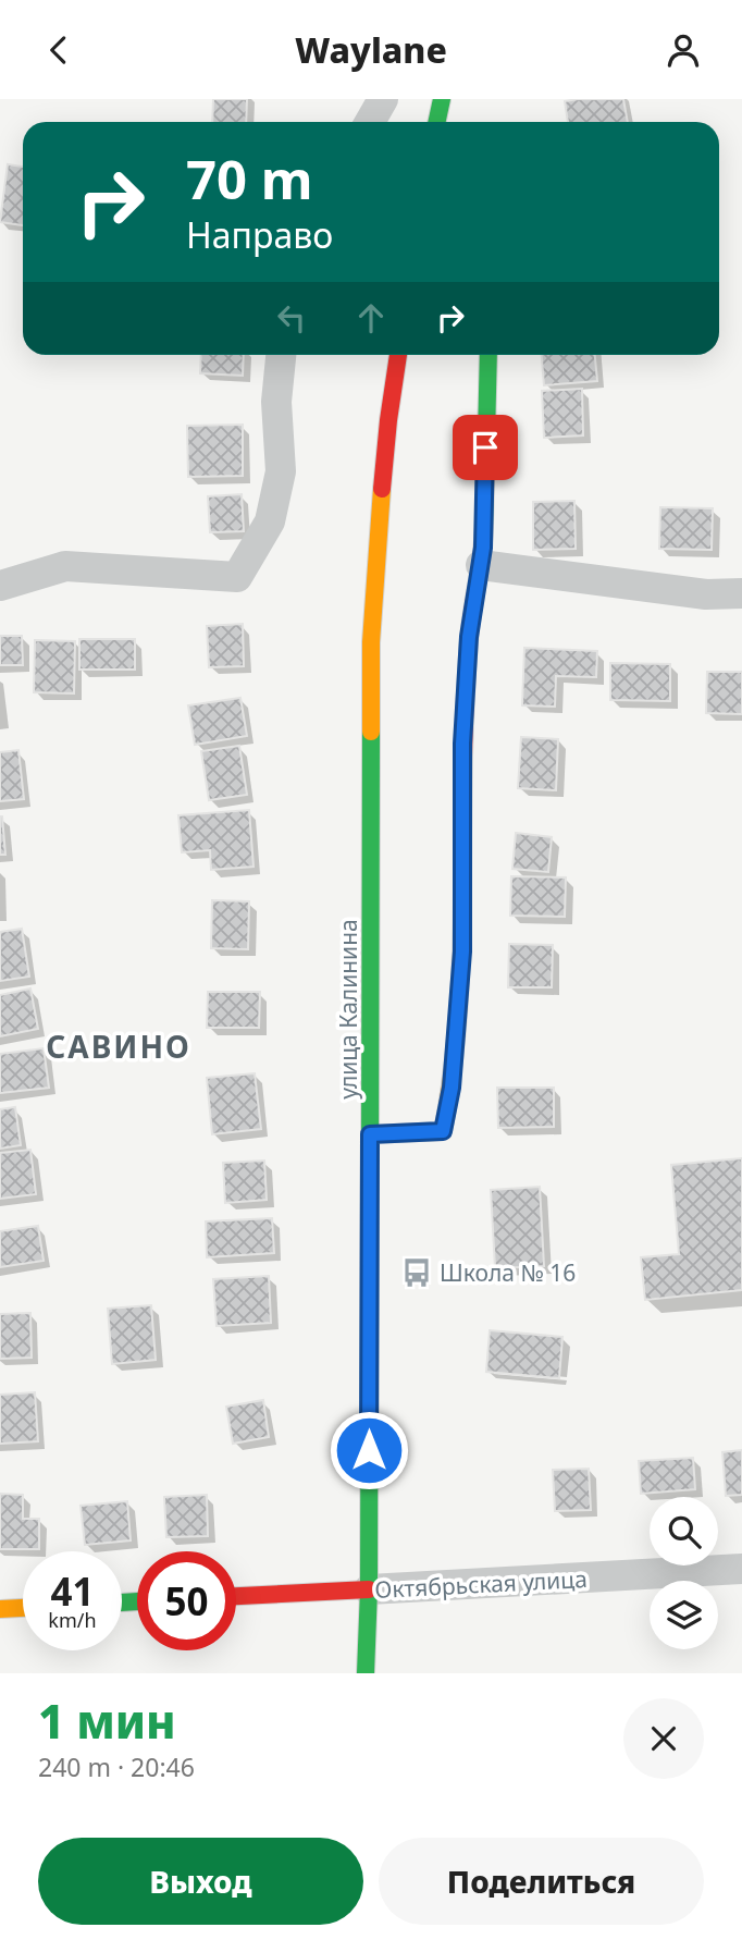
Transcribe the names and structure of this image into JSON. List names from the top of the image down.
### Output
{
  "streets": {
    "main road": ["улица Калинина", "Октябрьская улица"]
  },
  "crossings": [
    ["улица Калинина", "Октябрьская улица"]
  ],
  "districts": ["САВИНО"],
  "places": {
    "bus stop": ["Школа № 16"]
  },
  "page": {
    "header": "Waylane",
    "turn": ["70 m", "Направо"],
    "speed": "41 km/h",
    "limit": "50",
    "heading": ["1 мин", "240 m · 20:46"],
    "buttons": ["Выход", "Поделиться"]
  }
}
